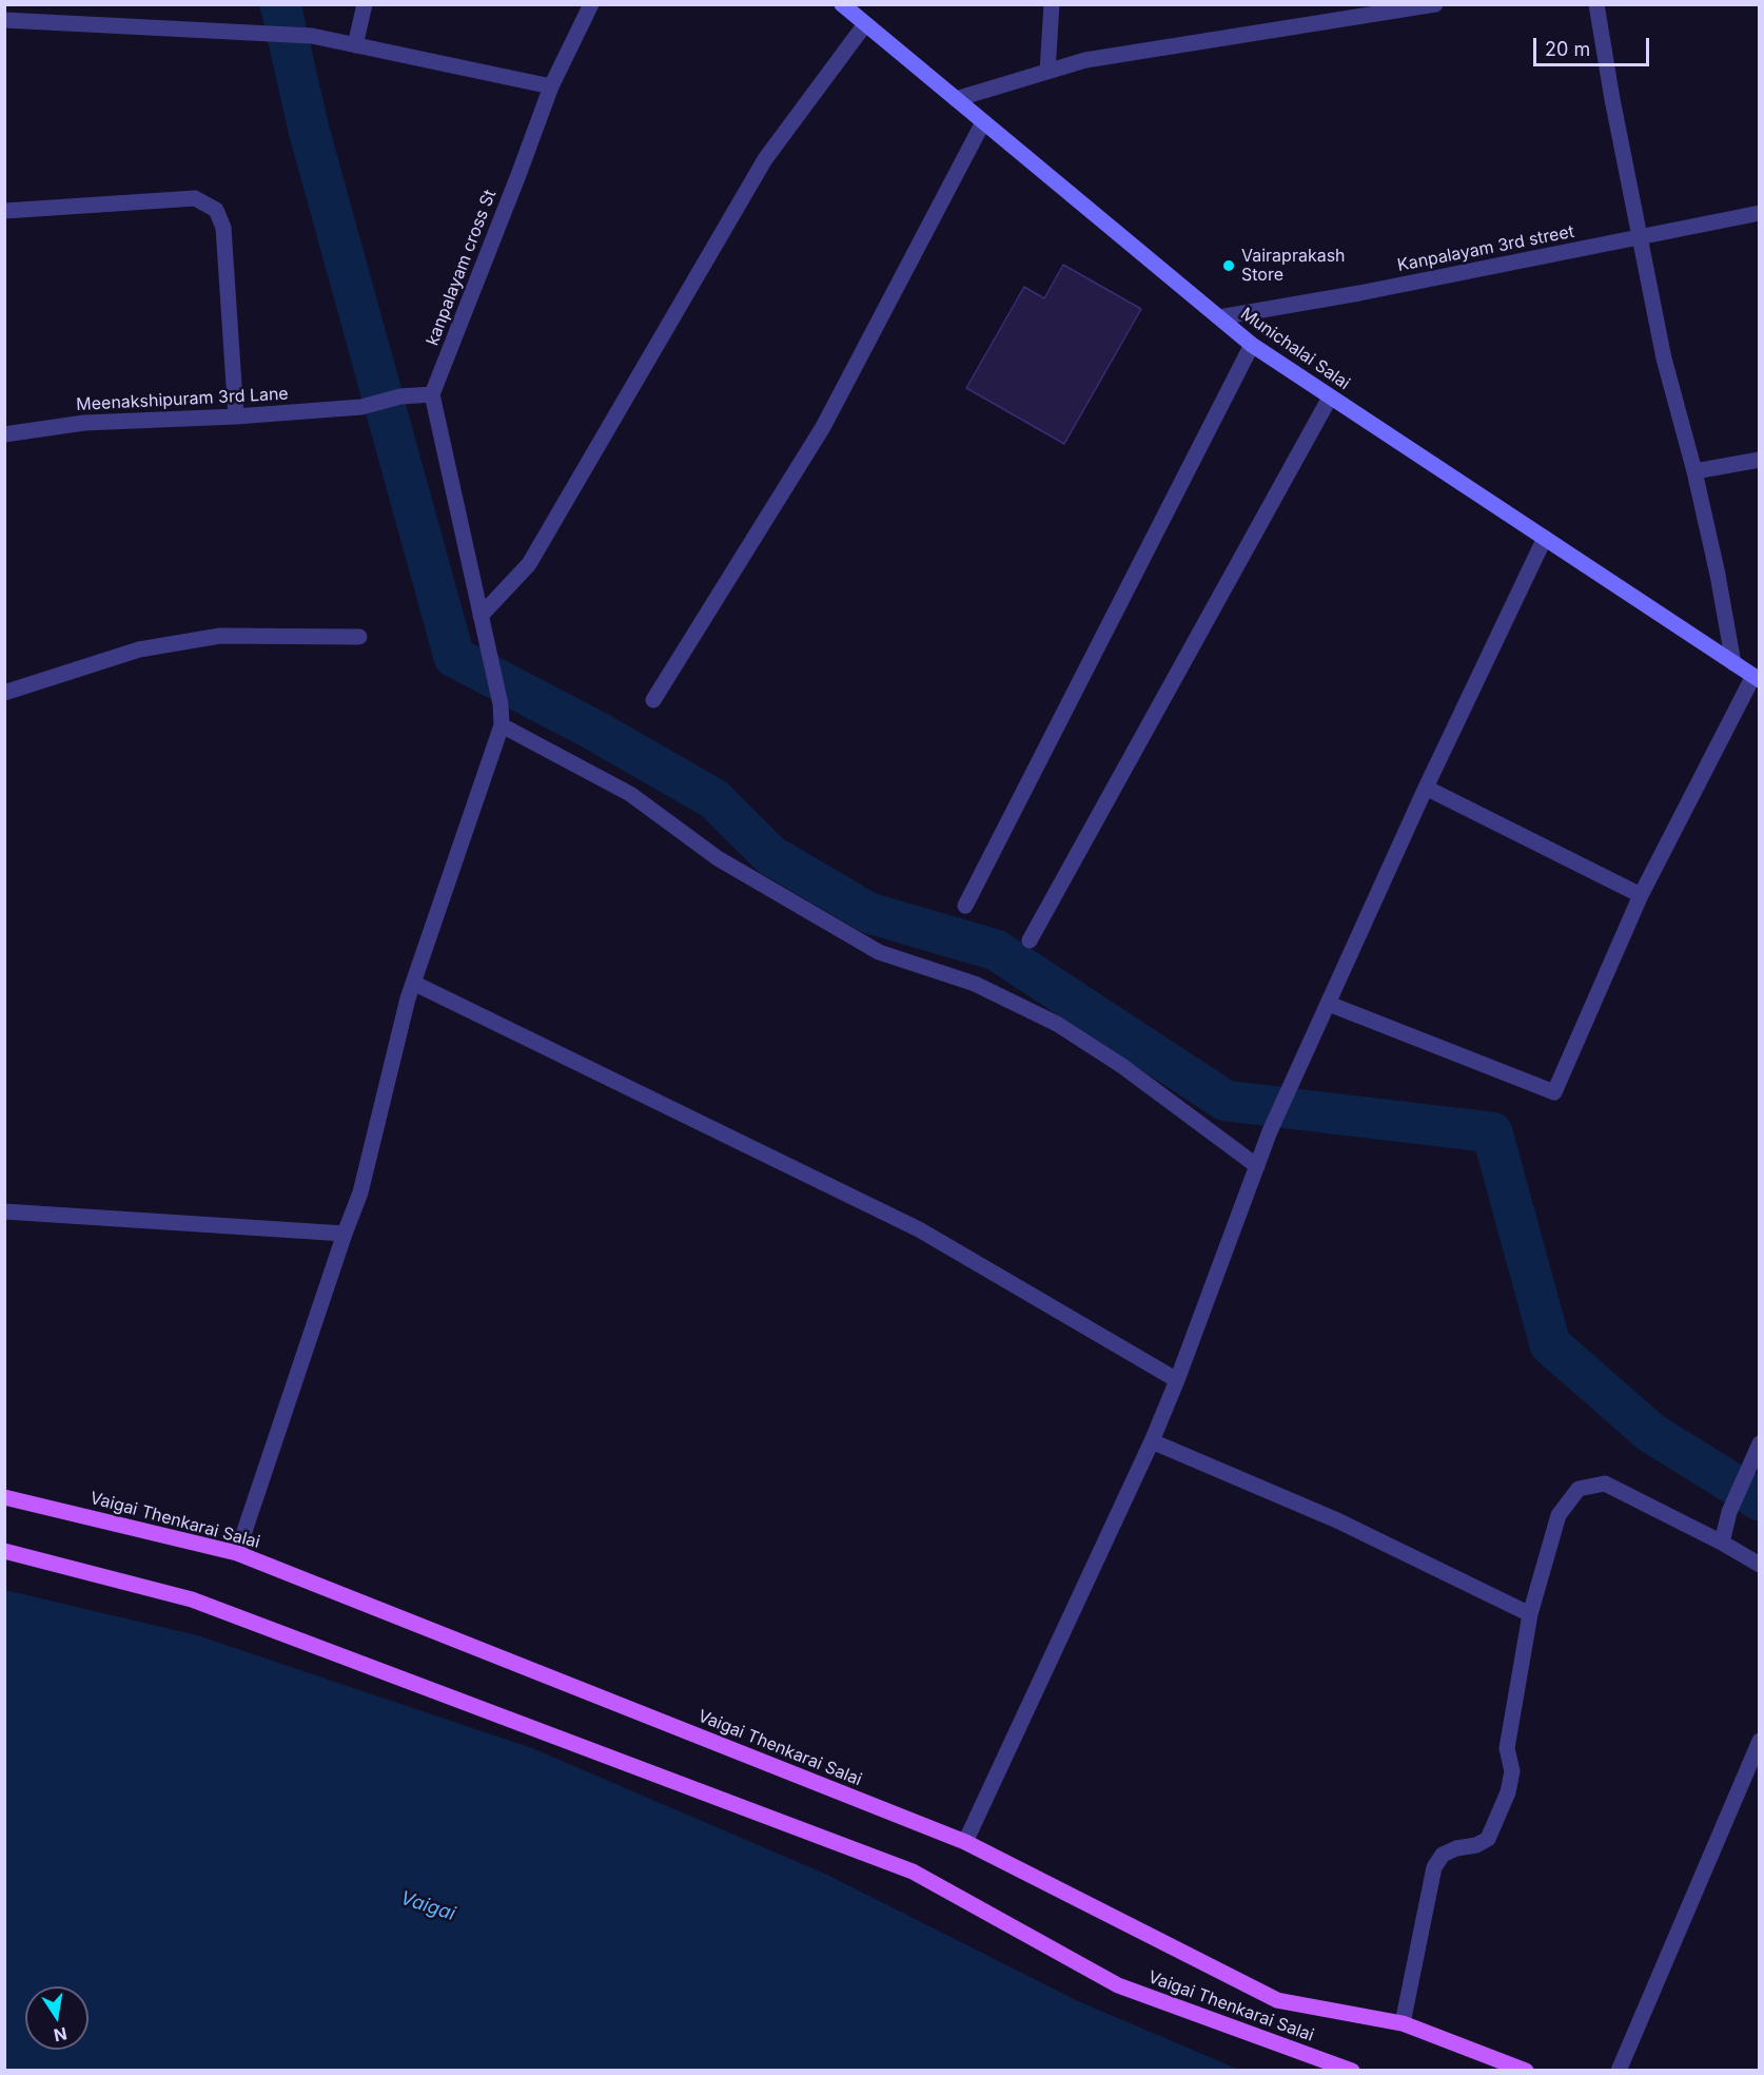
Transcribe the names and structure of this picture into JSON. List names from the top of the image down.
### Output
{
  "streets": {
    "main road": ["Munichalai Salai", "Vaigai Thenkarai Salai"],
    "street": ["Kanpalayam 3rd street", "kanpalayam cross St", "Meenakshipuram 3rd Lane"]
  },
  "crossings": [
    ["Kanpalayam 3rd street", "Munichalai Salai"],
    ["kanpalayam cross St", "Meenakshipuram 3rd Lane"]
  ],
  "water": ["Vaigai"],
  "places": ["Vairaprakash Store"],
  "scale_bar": "20 m",
  "north": "bottom"
}
